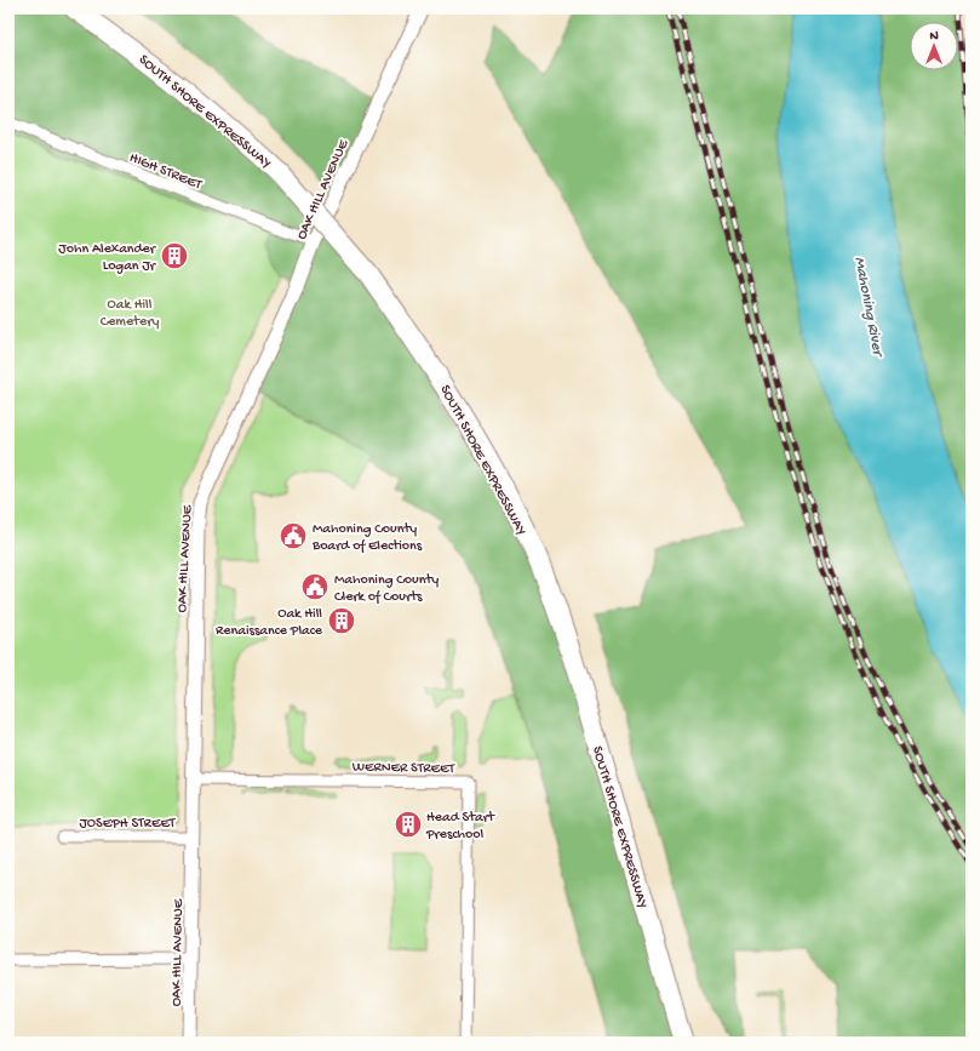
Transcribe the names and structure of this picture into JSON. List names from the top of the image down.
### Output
{
  "streets": {
    "highway": ["SOUTH SHORE EXPRESSWAY"],
    "street": [
      "HIGH STREET",
      "OAK HILL AVENUE",
      "WERNER STREET",
      "JOSEPH STREET"
    ]
  },
  "crossings": [
    ["HIGH STREET", "OAK HILL AVENUE"],
    ["OAK HILL AVENUE", "WERNER STREET"],
    ["OAK HILL AVENUE", "JOSEPH STREET"]
  ],
  "water": ["Mahoning River"],
  "parks": ["Oak Hill Cemetery"],
  "places": {
    "building": ["John Alexander Logan Jr", "Oak Hill Renaissance Place", "Head Start Preschool"],
    "public building": ["Mahoning County Board of Elections", "Mahoning County Clerk of Courts"]
  },
  "north": "top"
}
